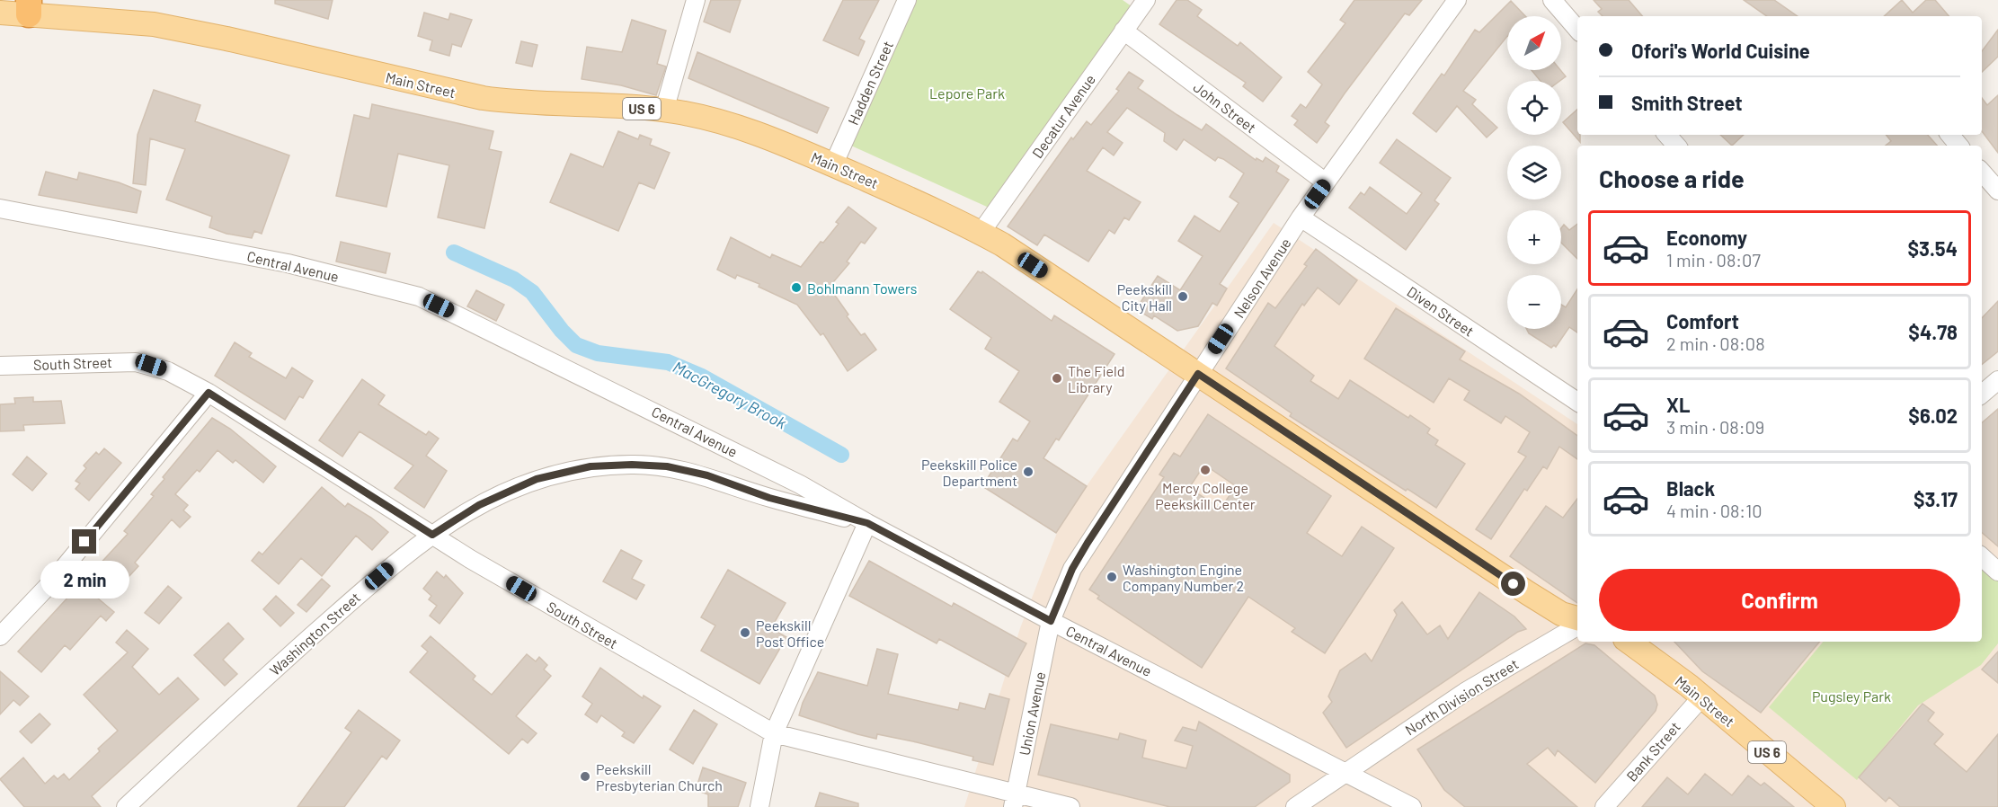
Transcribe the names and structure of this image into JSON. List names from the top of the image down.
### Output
{
  "streets": {
    "main road": ["Main Street", "US 6"],
    "street": [
      "Hadden Street",
      "John Street",
      "Decatur Avenue",
      "Central Avenue",
      "Nelson Avenue",
      "Diven Street",
      "South Street",
      "Washington Street",
      "North Division Street",
      "Union Avenue",
      "Bank Street"
    ]
  },
  "crossings": [
    ["Hadden Street", "Main Street"],
    ["Main Street", "Decatur Avenue"],
    ["Main Street", "Nelson Avenue"],
    ["Main Street", "Bank Street"],
    ["John Street", "Decatur Avenue"],
    ["John Street", "Nelson Avenue"],
    ["Central Avenue", "Nelson Avenue"],
    ["Central Avenue", "Washington Street"],
    ["Central Avenue", "North Division Street"],
    ["Central Avenue", "Union Avenue"],
    ["Nelson Avenue", "Diven Street"],
    ["Nelson Avenue", "Union Avenue"],
    ["South Street", "Washington Street"],
    ["South Street", "Union Avenue"]
  ],
  "water": ["MacGregory Brook"],
  "parks": ["Lepore Park", "Pugsley Park"],
  "places": [
    "Bohlmann Towers",
    "Peekskill City Hall",
    "The Field Library",
    "Mercy College Peekskill Center",
    "Peekskill Police Department",
    "Washington Engine Company Number 2",
    "Peekskill Post Office",
    "Peekskill Presbyterian Church"
  ],
  "north": "top right",
  "page": {
    "map_buttons": ["+", "−"],
    "banner": ["Ofori's World Cuisine", "Smith Street"],
    "heading": "Choose a ride",
    "list": [
      {
        "name": "Economy",
        "note": "1 min · 08:07",
        "value": "$3.54"
      },
      {
        "name": "Comfort",
        "note": "2 min · 08:08",
        "value": "$4.78"
      },
      {
        "name": "XL",
        "note": "3 min · 08:09",
        "value": "$6.02"
      },
      {
        "name": "Black",
        "note": "4 min · 08:10",
        "value": "$3.17"
      }
    ],
    "buttons": "Confirm",
    "bubble": "2 min"
  }
}
